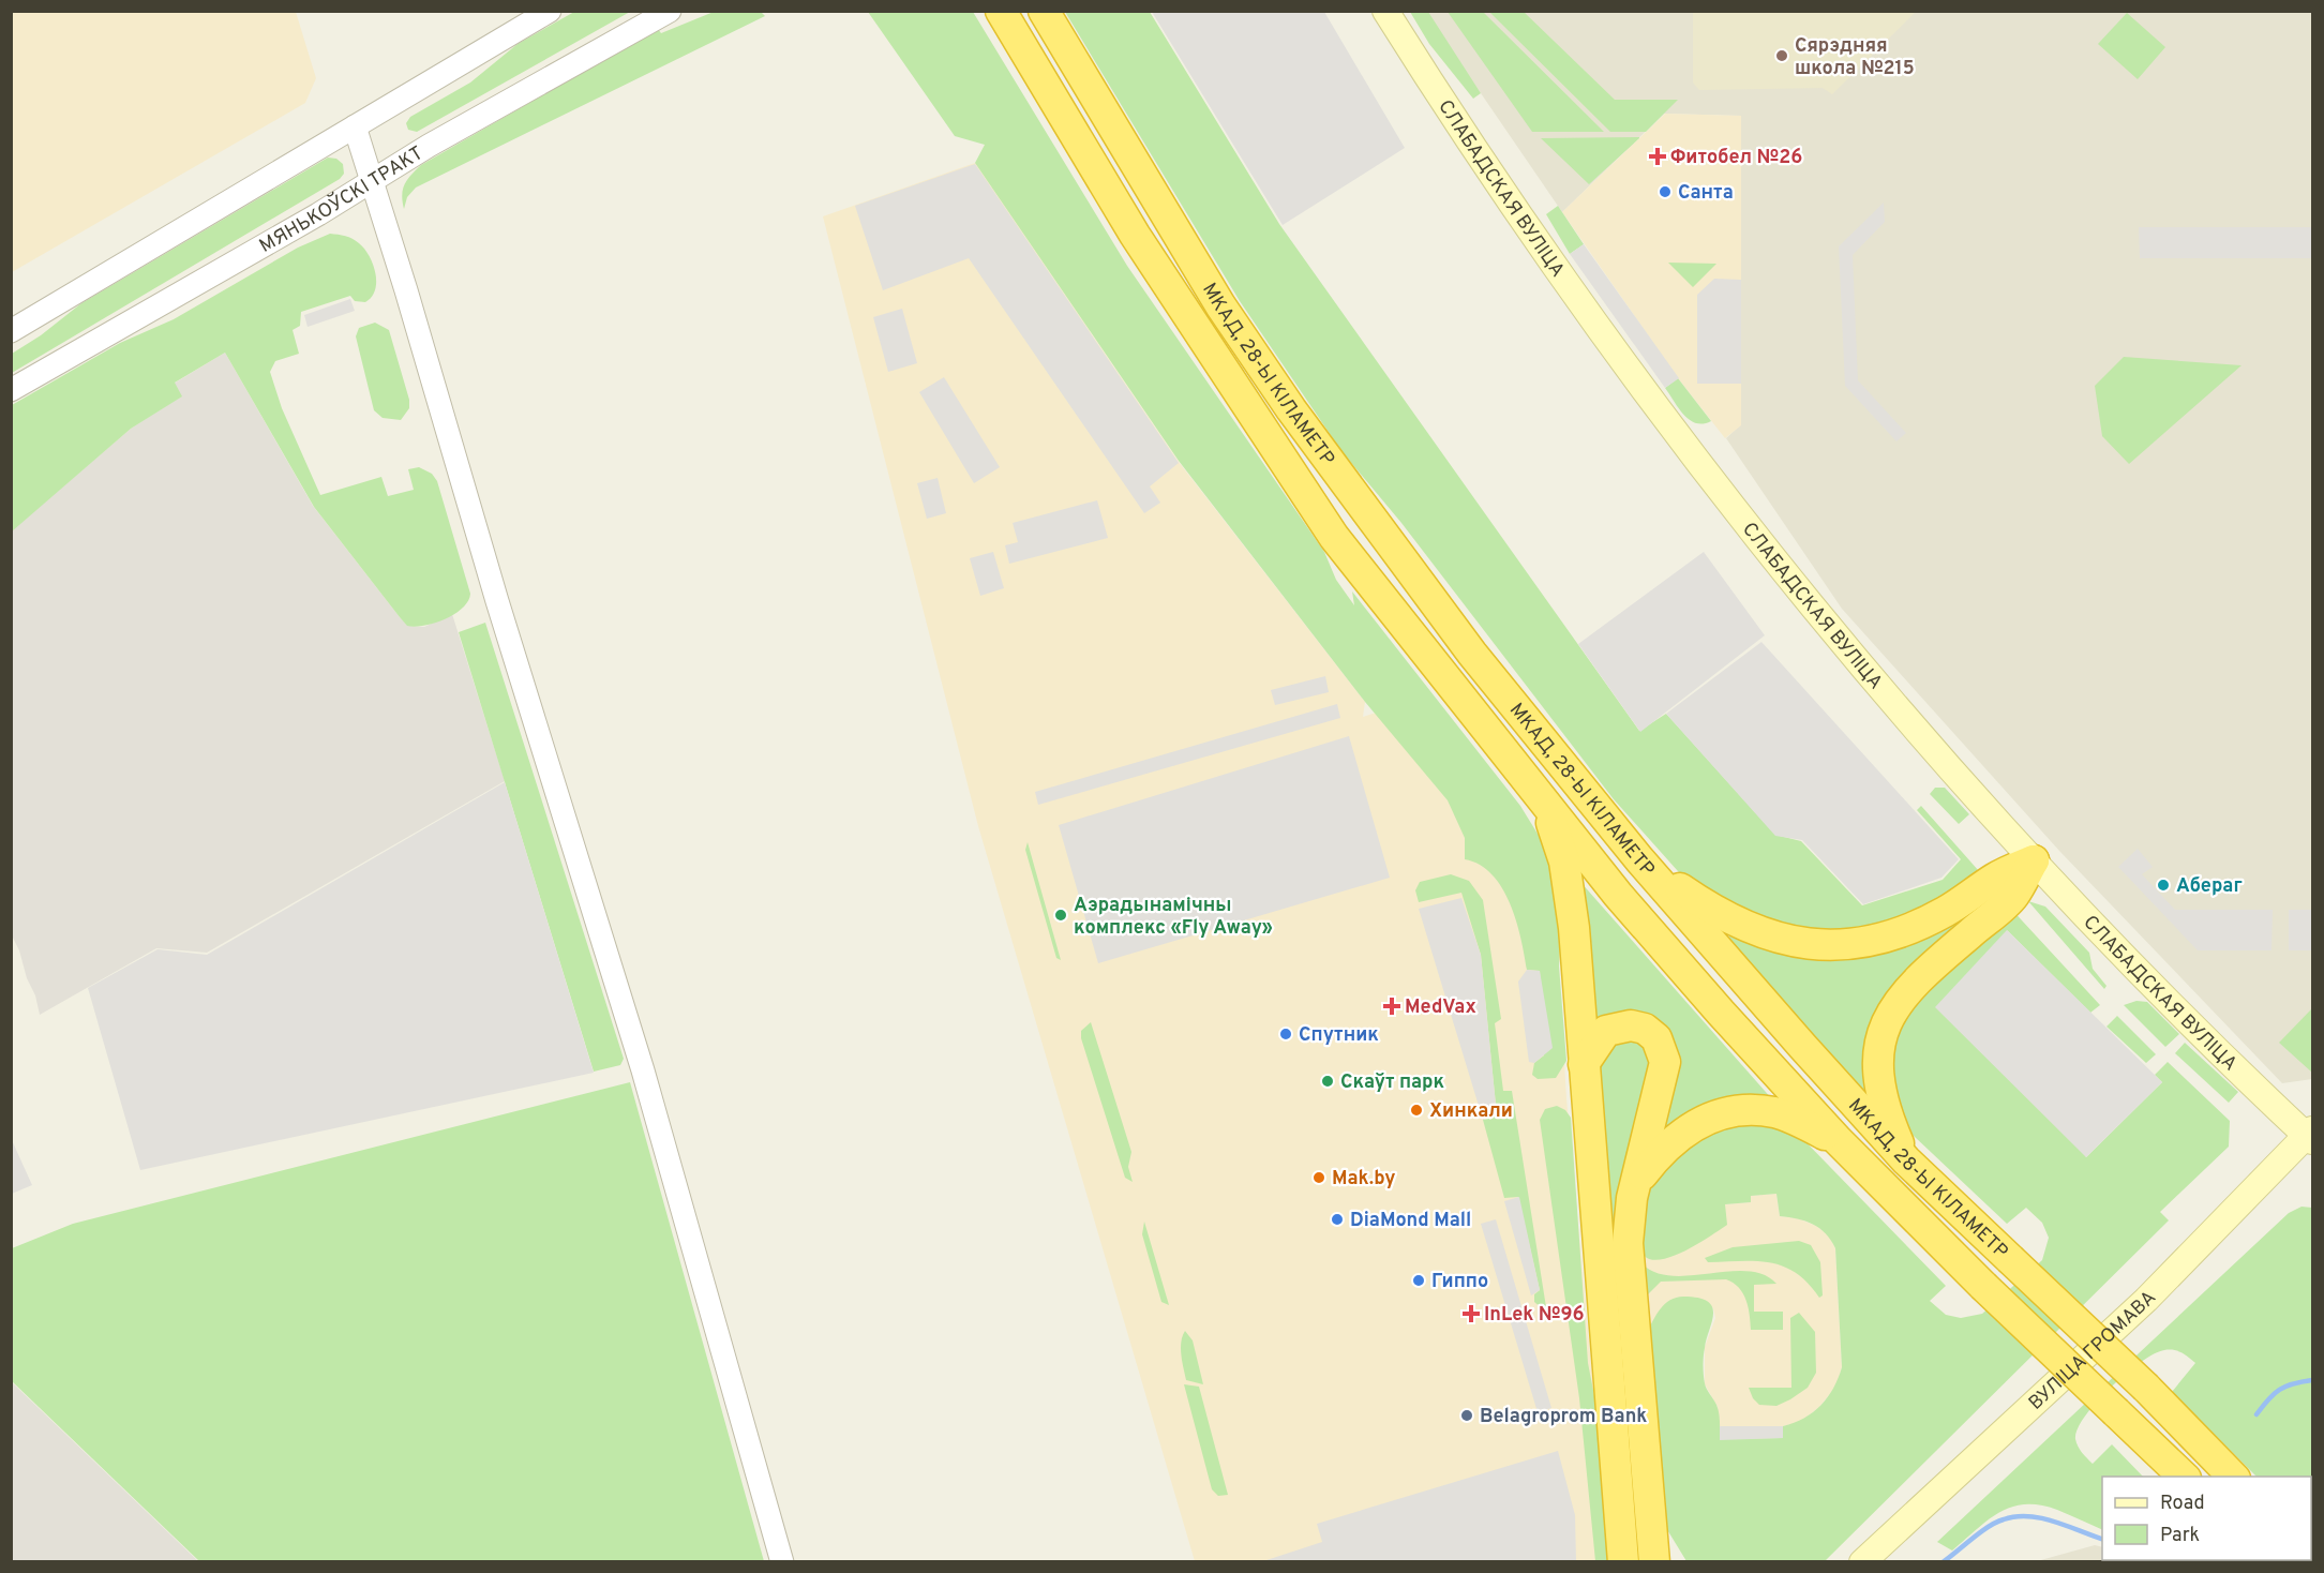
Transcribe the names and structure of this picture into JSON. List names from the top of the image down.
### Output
{
  "streets": {
    "highway": ["МКАД, 28-Ы КІЛАМЕТР"],
    "main road": ["СЛАБАДСКАЯ ВУЛІЦА", "ВУЛІЦА ГРОМАВА"],
    "street": ["МЯНЬКОЎСКІ ТРАКТ"]
  },
  "crossings": [
    ["СЛАБАДСКАЯ ВУЛІЦА", "ВУЛІЦА ГРОМАВА"]
  ],
  "places": {
    "other": [
      "Сярэдняя школа №215",
      "Санта",
      "Абераг",
      "Аэрадынамічны комплекс «Fly Away»",
      "Спутник",
      "Скаўт парк",
      "Хинкали",
      "Mak.by",
      "DiaMond Mall",
      "Гиппо",
      "Belagroprom Bank"
    ],
    "health": ["Фитобел №26", "MedVax", "InLek №96"]
  },
  "legend": ["Road", "Park"]
}
